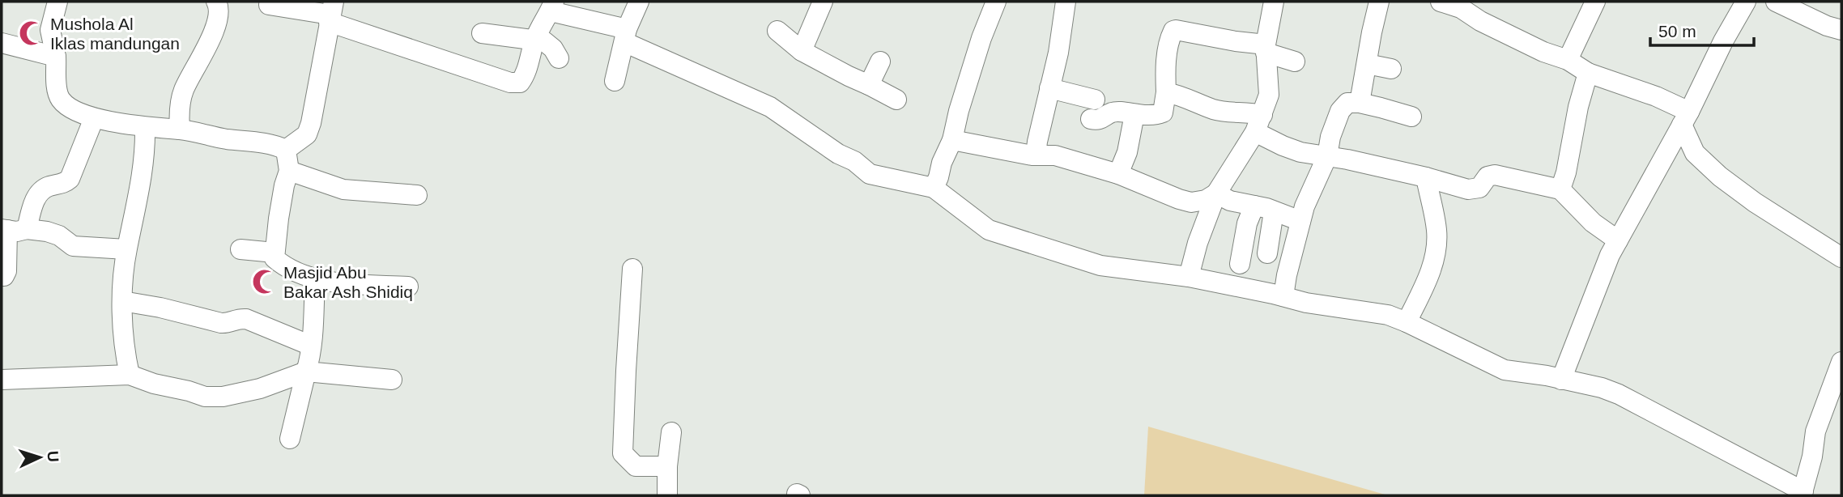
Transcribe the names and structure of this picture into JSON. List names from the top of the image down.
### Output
{
  "places": {
    "mosque": ["Mushola Al Iklas mandungan", "Masjid Abu Bakar Ash Shidiq"]
  },
  "scale_bar": "50 m",
  "north": "right"
}
